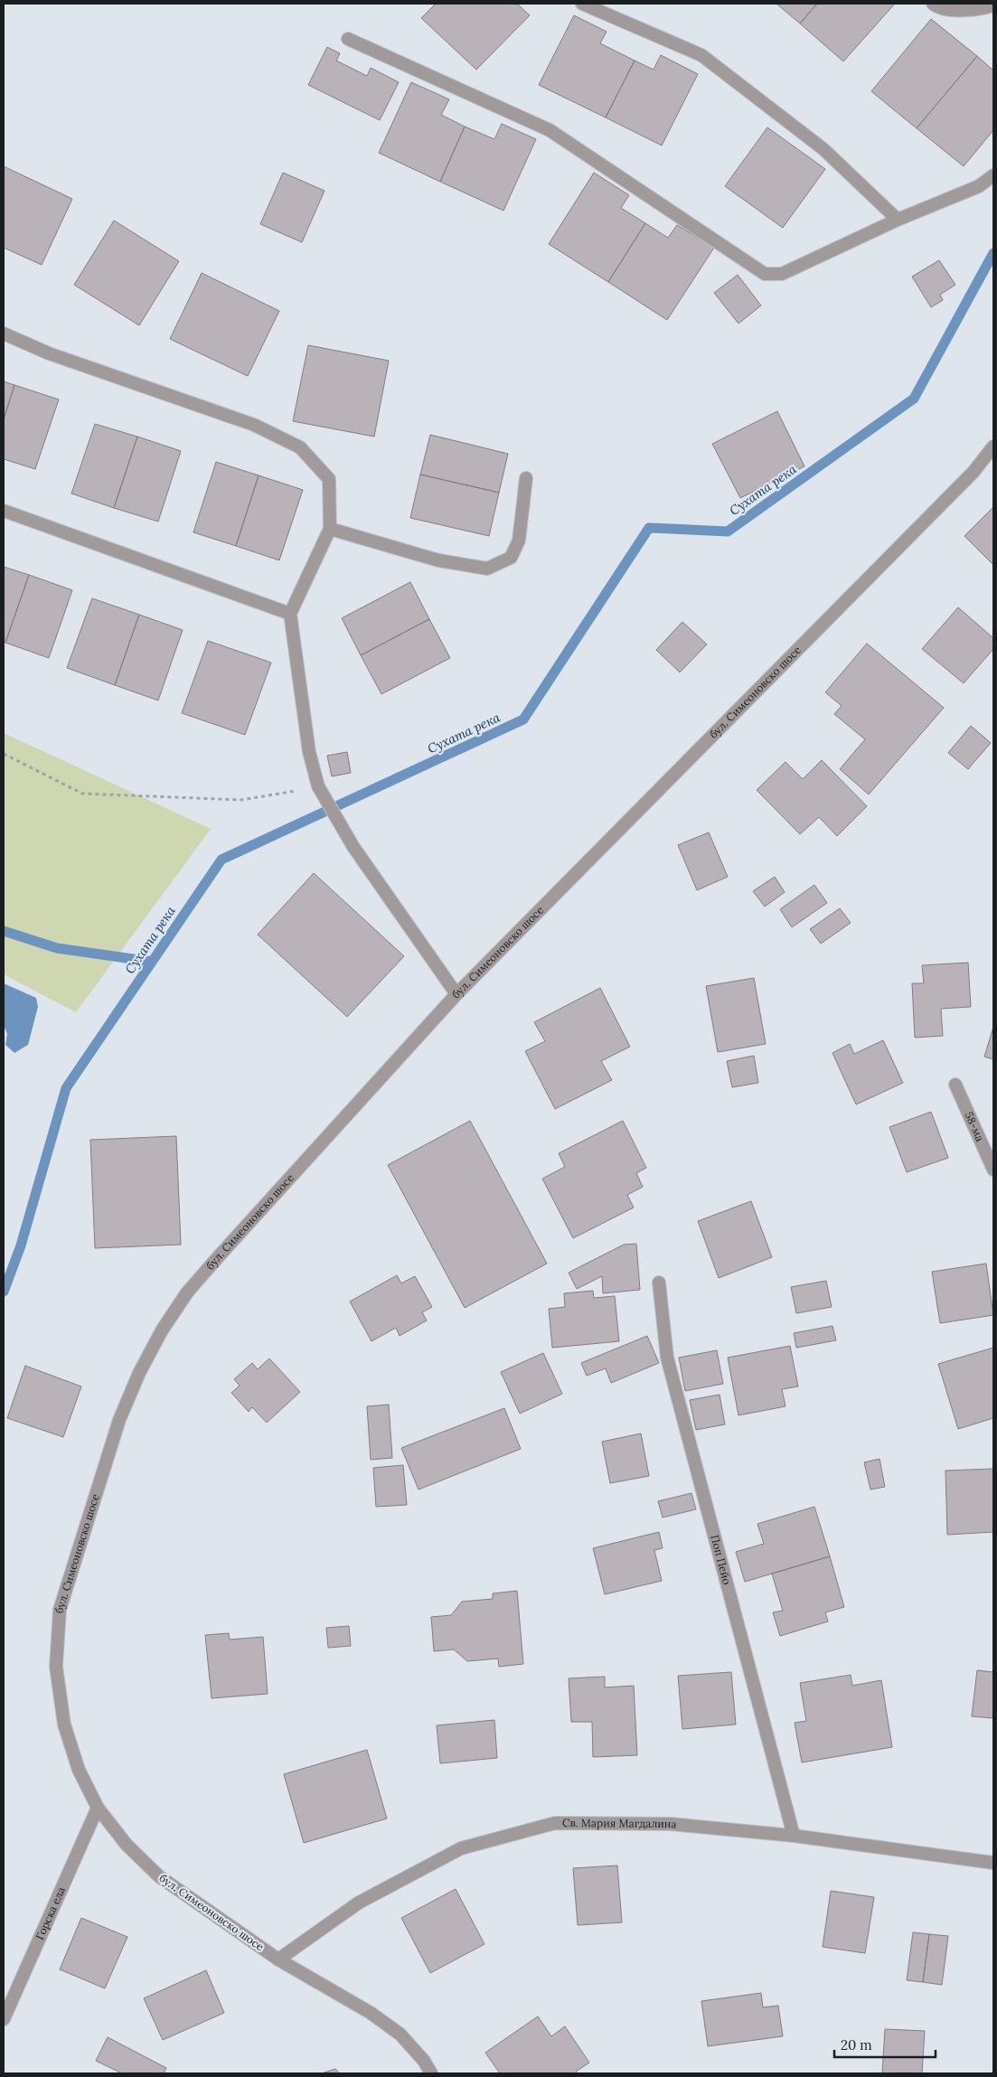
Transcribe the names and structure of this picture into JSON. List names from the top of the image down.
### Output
{
  "streets": {
    "street": [
      "бул. Симеоновско шосе",
      "58-ма",
      "Поп Пейо",
      "Св. Мария Магдалина",
      "Горска ела"
    ]
  },
  "crossings": [
    ["бул. Симеоновско шосе", "Св. Мария Магдалина"],
    ["бул. Симеоновско шосе", "Горска ела"],
    ["Поп Пейо", "Св. Мария Магдалина"]
  ],
  "water": ["Сухата река"],
  "scale_bar": "20 m"
}
